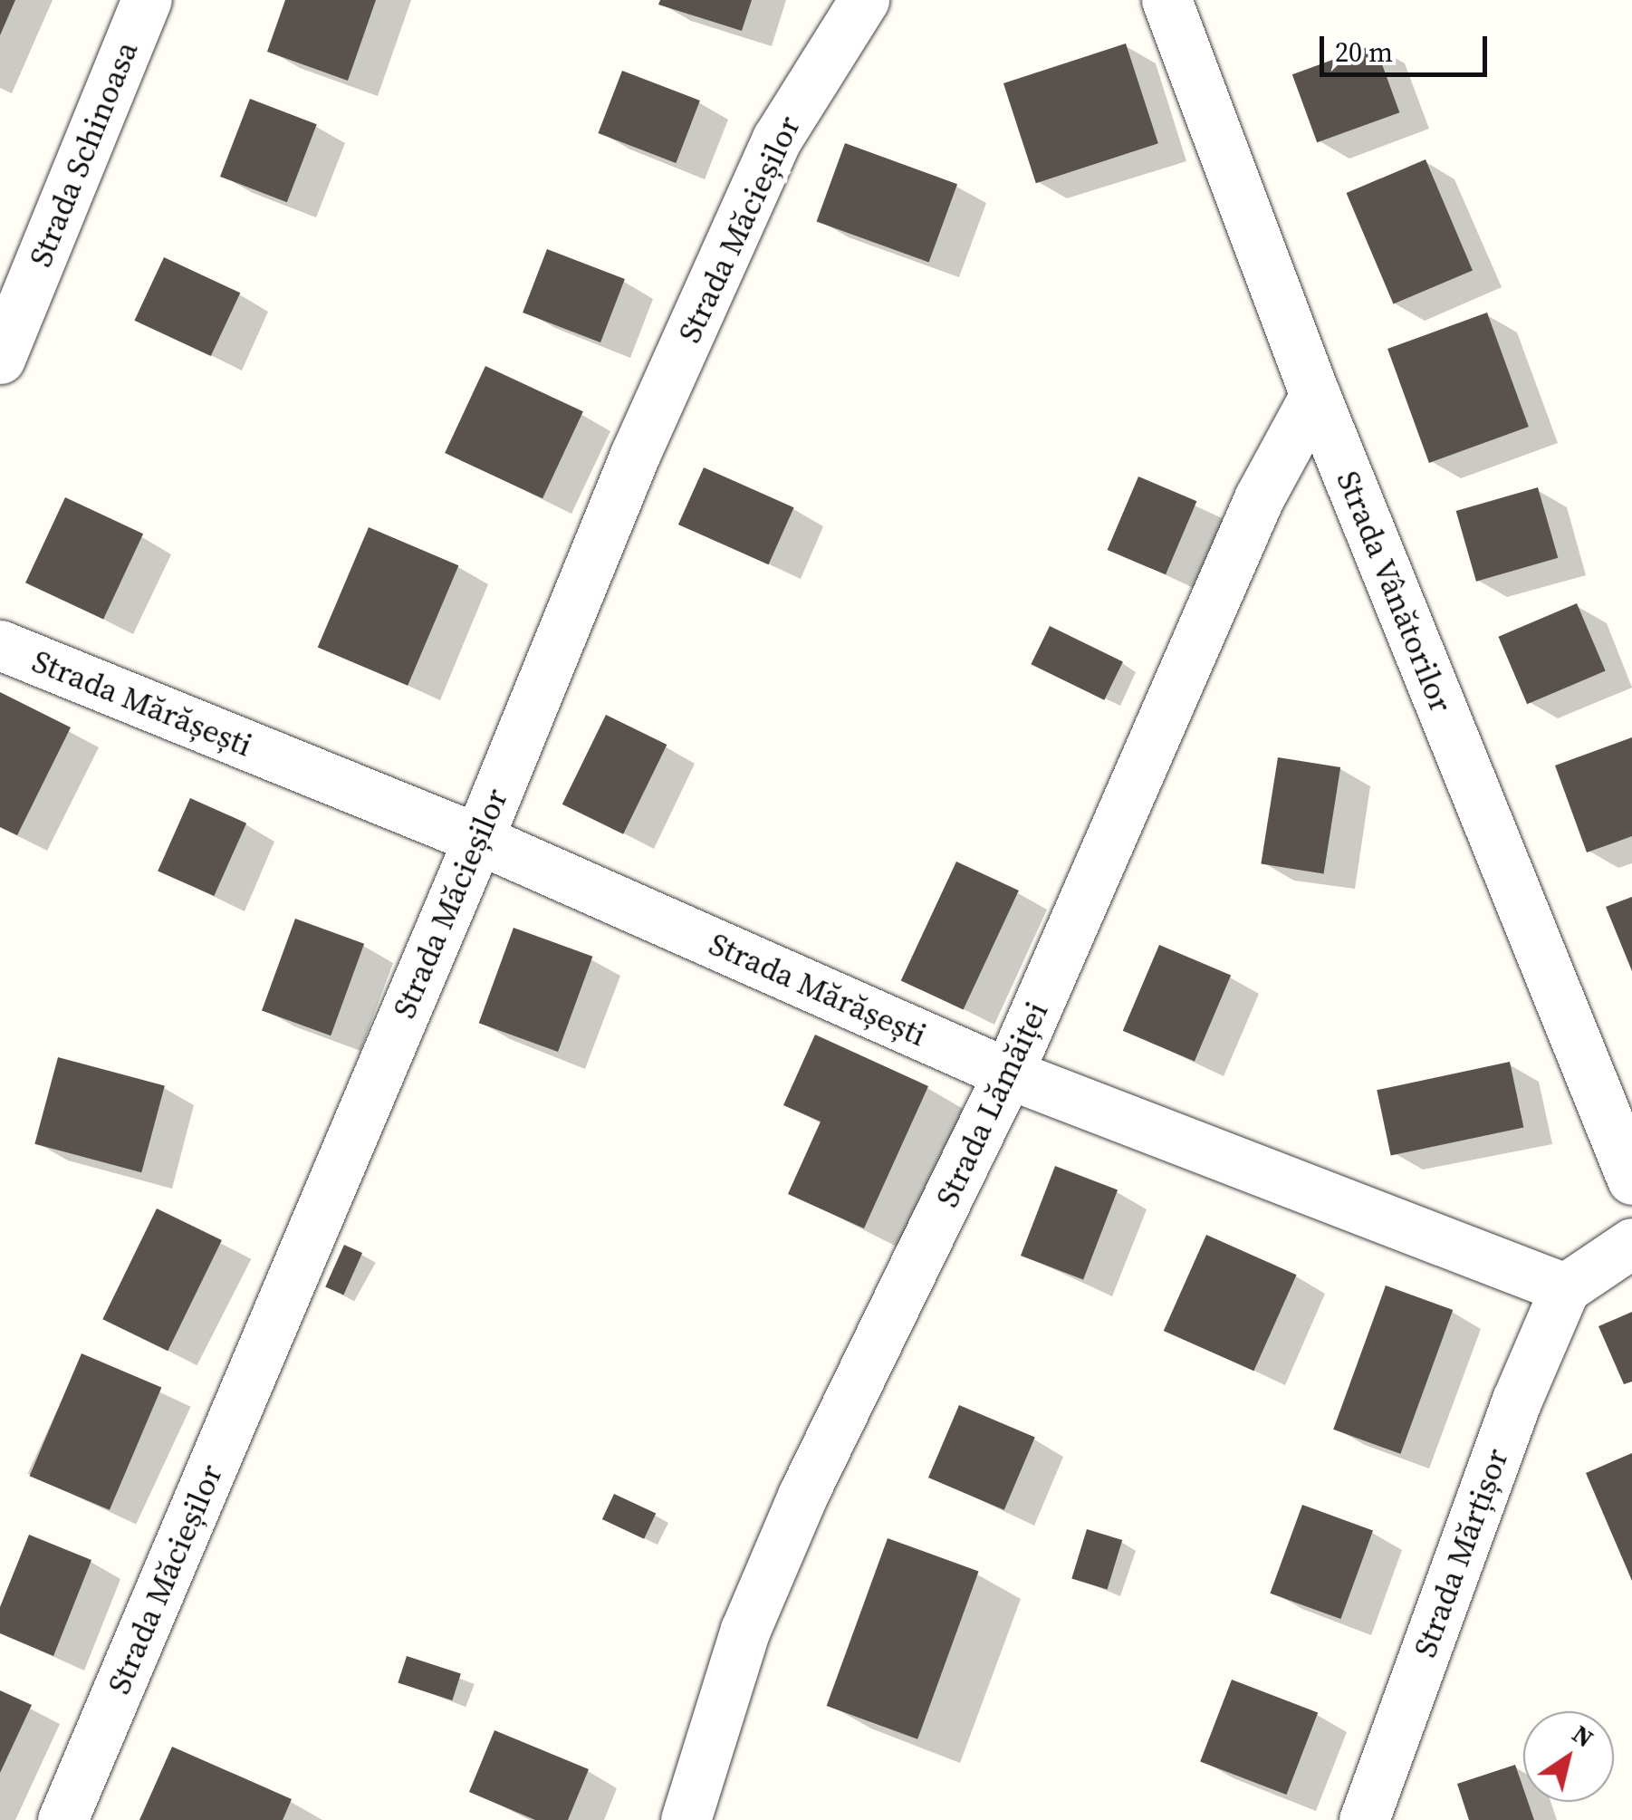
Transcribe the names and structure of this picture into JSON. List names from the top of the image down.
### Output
{
  "streets": {
    "street": [
      "Strada Schinoasa",
      "Strada Măcieșilor",
      "Strada Vânătorilor",
      "Strada Mărășești",
      "Strada Lămăiței",
      "Strada Mărțișor"
    ]
  },
  "crossings": [
    ["Strada Măcieșilor", "Strada Mărășești"],
    ["Strada Vânătorilor", "Strada Lămăiței"],
    ["Strada Mărășești", "Strada Lămăiței"],
    ["Strada Mărășești", "Strada Mărțișor"]
  ],
  "scale_bar": "20 m",
  "north": "top right"
}
